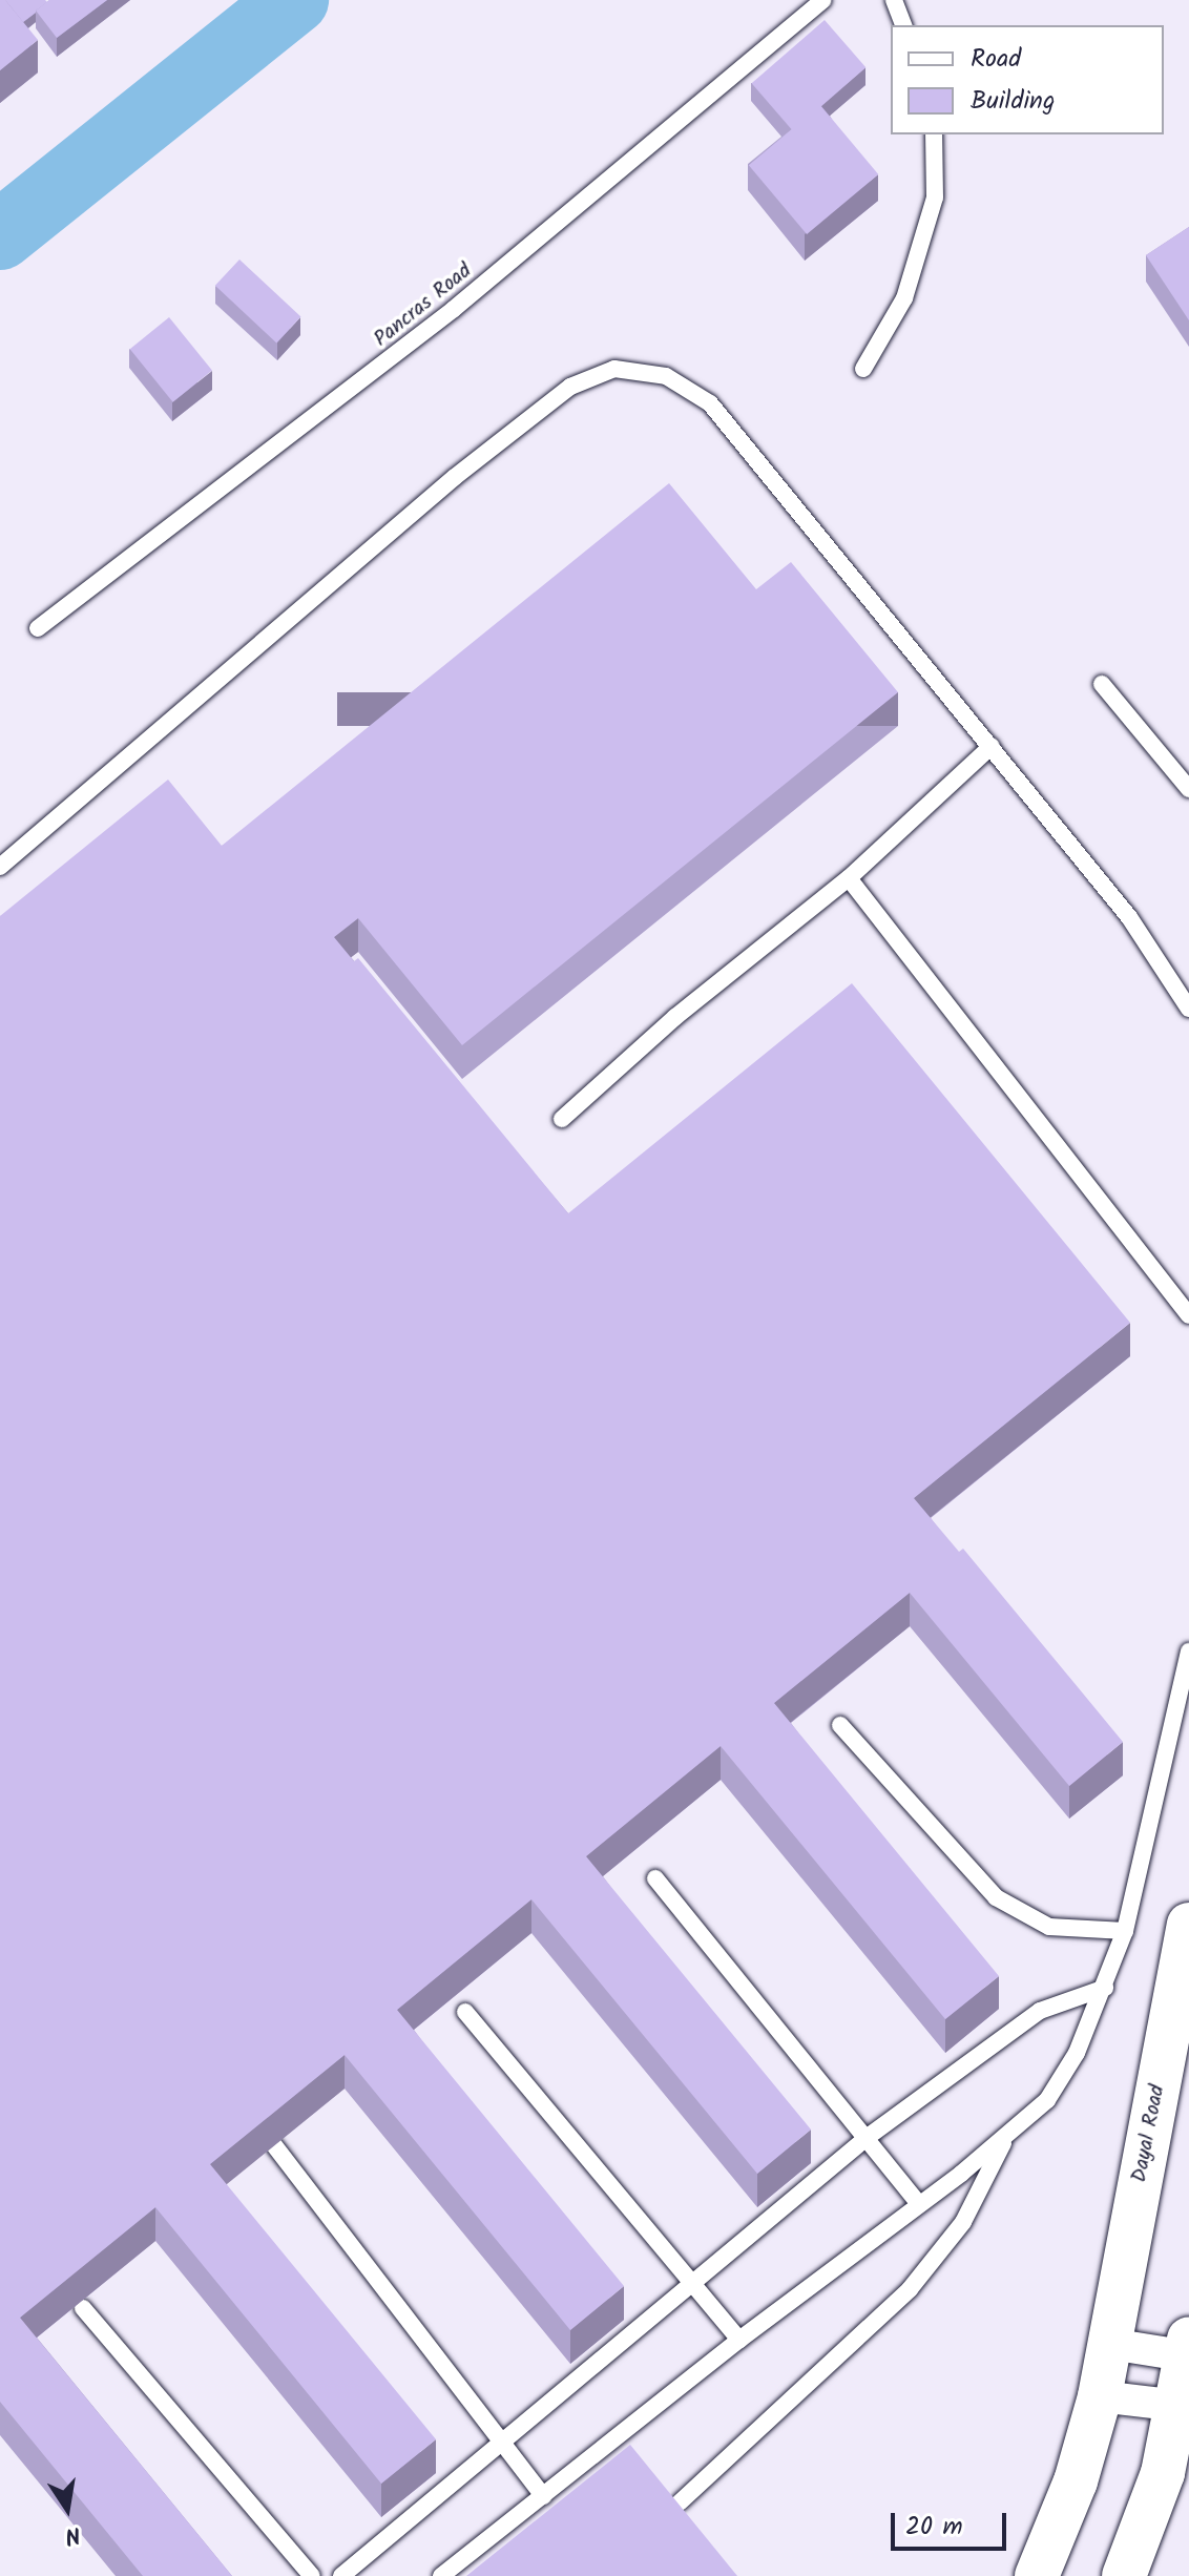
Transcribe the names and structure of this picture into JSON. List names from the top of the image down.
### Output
{
  "streets": {
    "street": ["Dayal Road"],
    "lane": ["Pancras Road"]
  },
  "legend": ["Road", "Building"],
  "scale_bar": "20 m",
  "north": "bottom"
}
